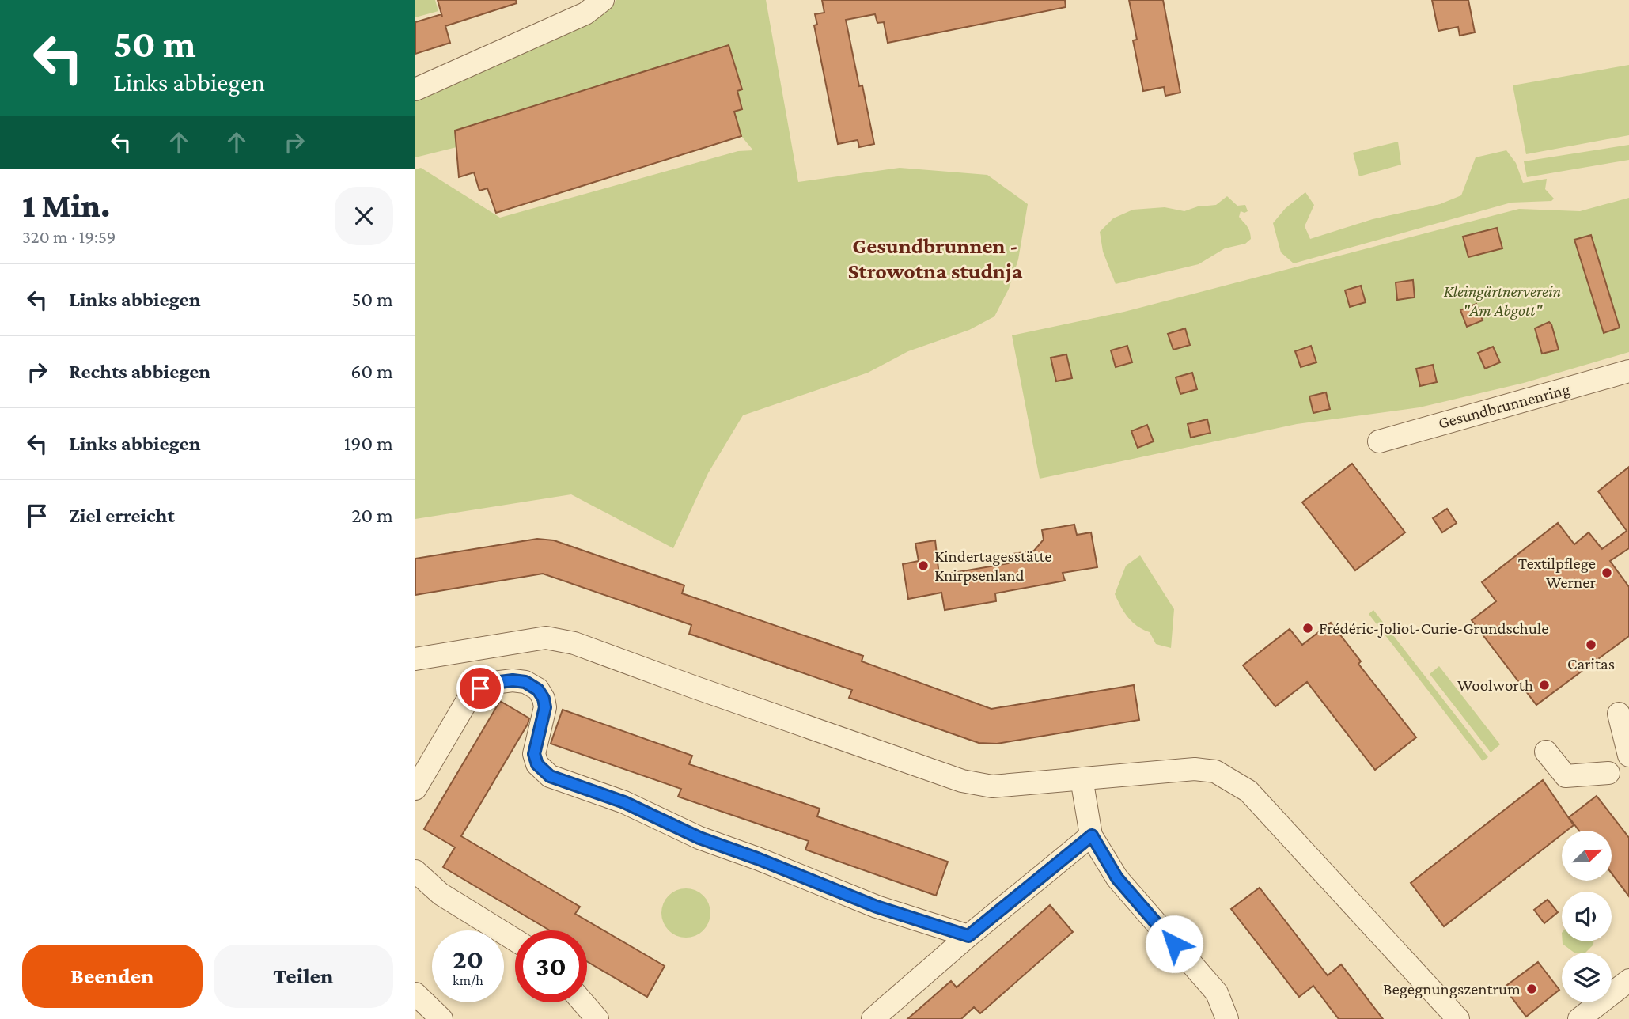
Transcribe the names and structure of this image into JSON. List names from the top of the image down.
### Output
{
  "streets": {
    "street": ["Gesundbrunnenring"]
  },
  "districts": ["Gesundbrunnen - Strowotna studnja"],
  "parks": ["Kleingärtnerverein \"Am Abgott\""],
  "places": [
    "Kindertagesstätte Knirpsenland",
    "Textilpflege Werner",
    "Frédéric-Joliot-Curie-Grundschule",
    "Caritas",
    "Woolworth",
    "Begegnungszentrum"
  ],
  "north": "top right",
  "page": {
    "turn": ["50 m", "Links abbiegen"],
    "heading": ["1 Min.", "320 m · 19:59"],
    "list": [
      {
        "name": "Links abbiegen",
        "value": "50 m"
      },
      {
        "name": "Rechts abbiegen",
        "value": "60 m"
      },
      {
        "name": "Links abbiegen",
        "value": "190 m"
      },
      {
        "name": "Ziel erreicht",
        "value": "20 m"
      }
    ],
    "speed": "20 km/h",
    "limit": "30",
    "buttons": ["Beenden", "Teilen"]
  }
}
